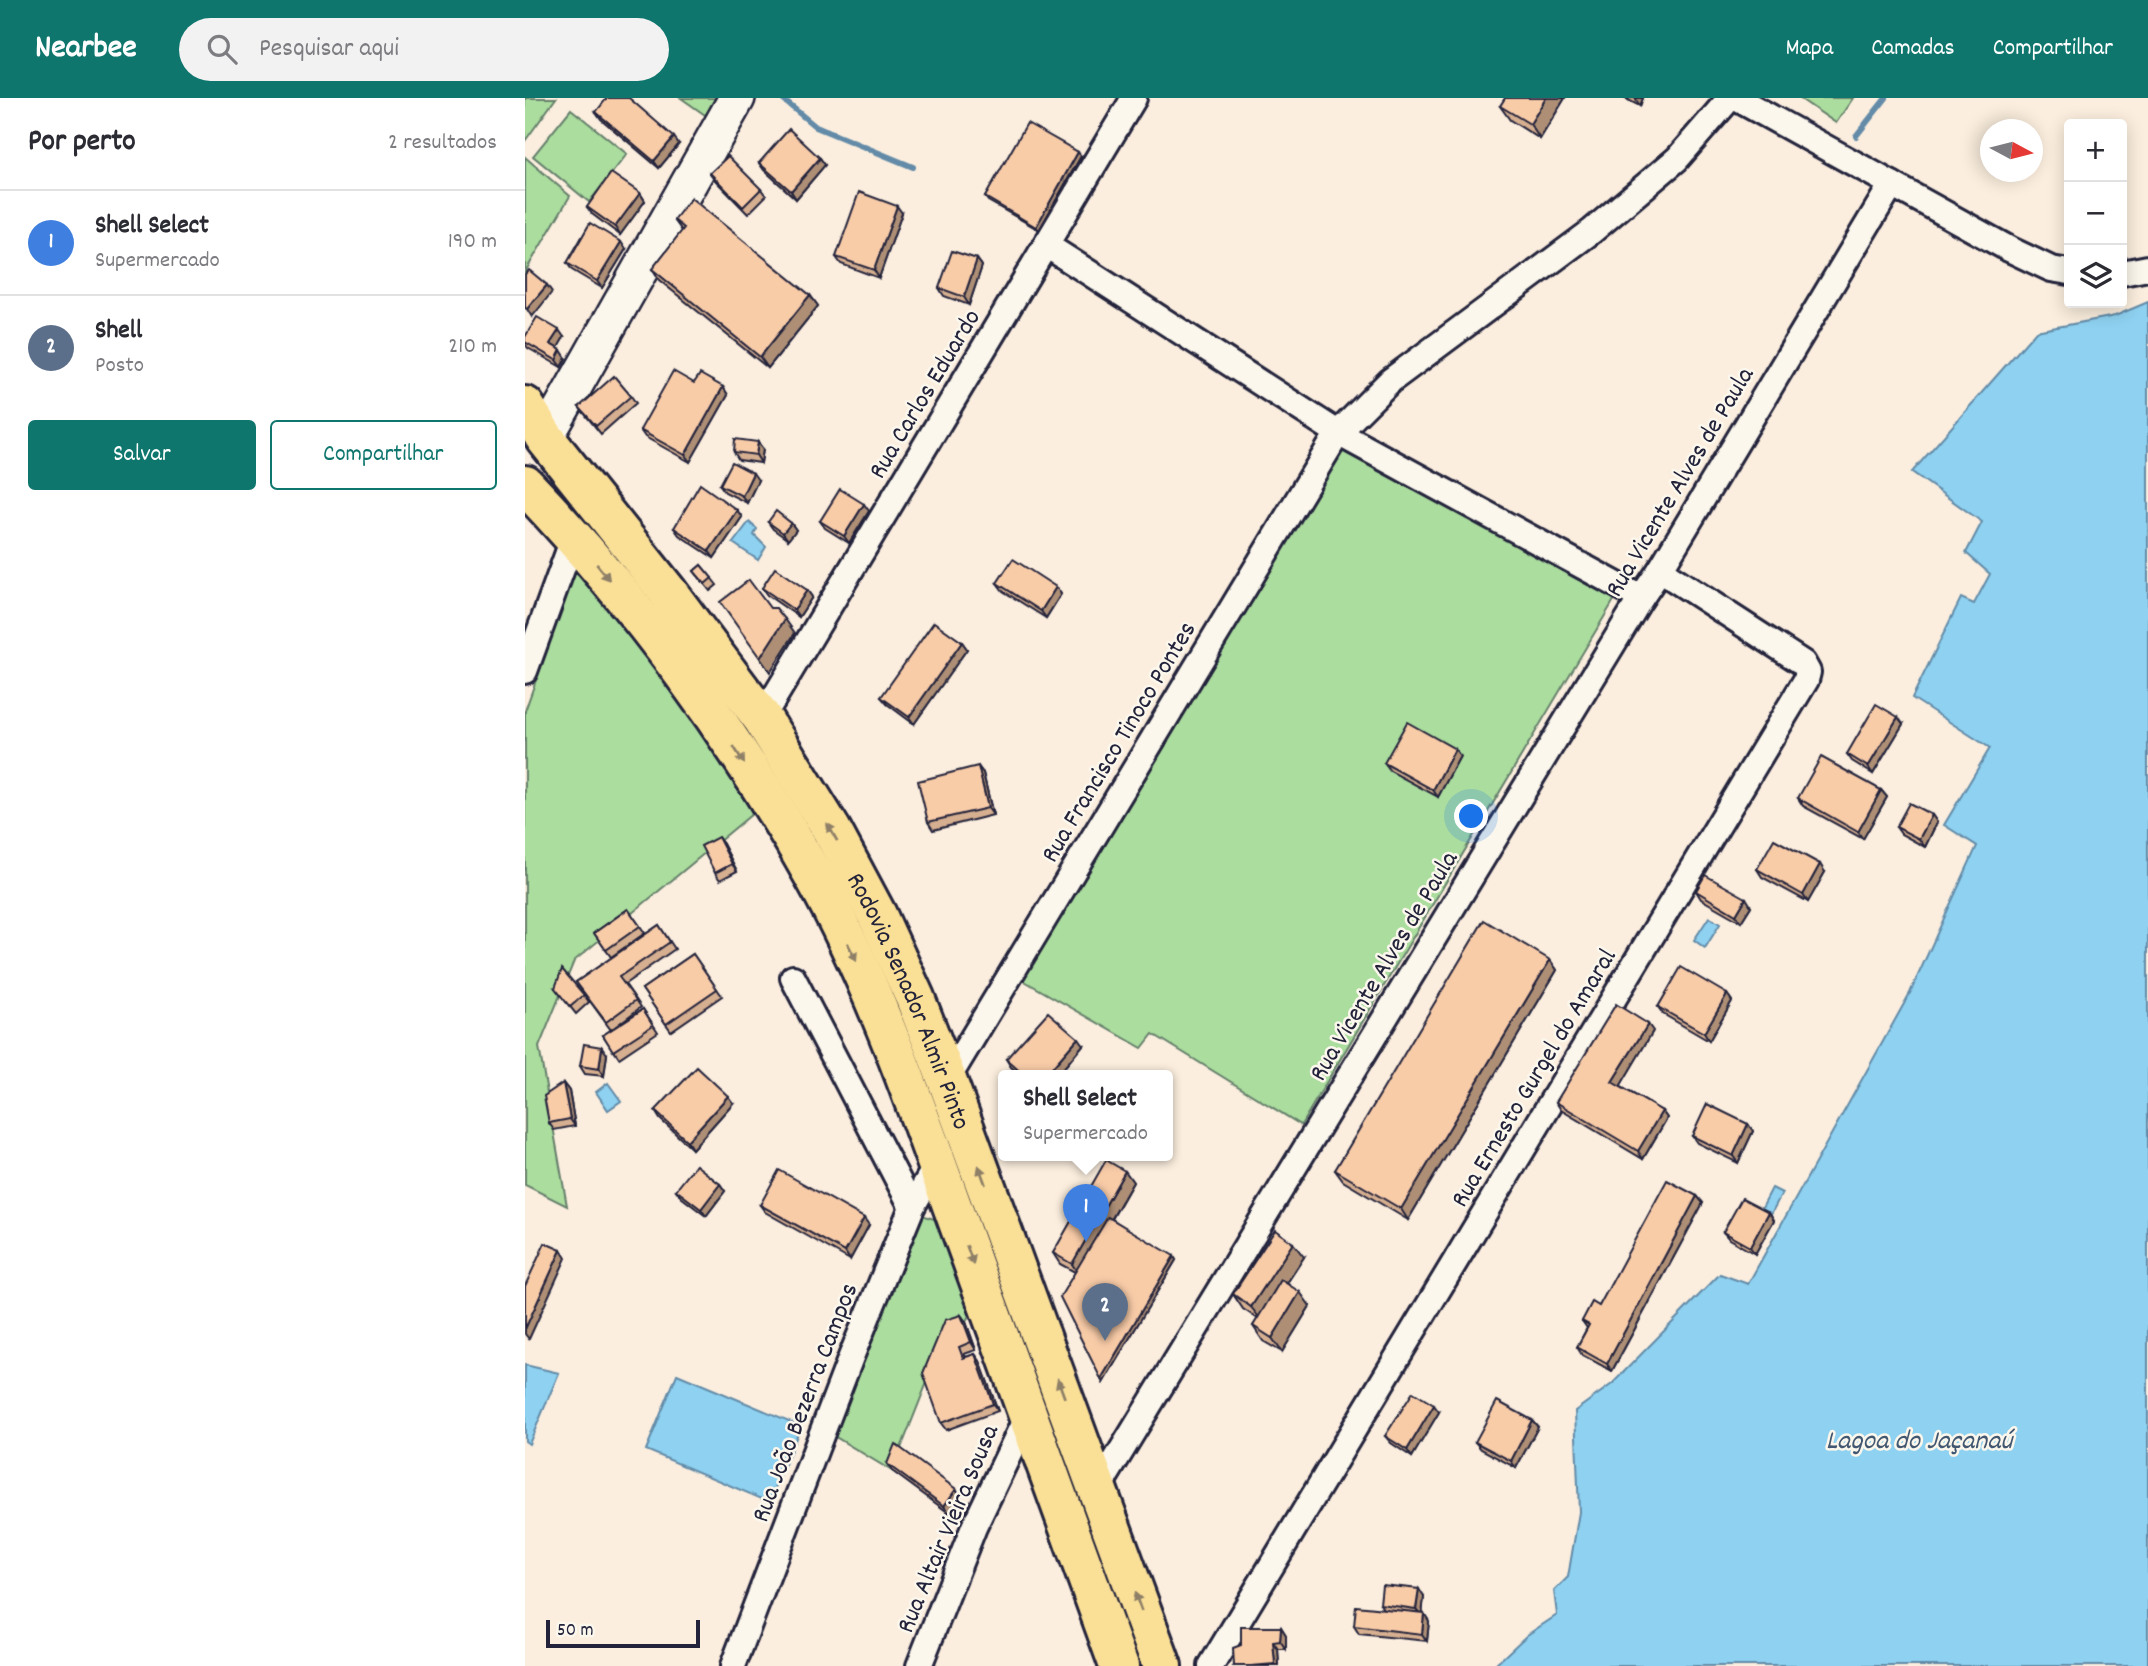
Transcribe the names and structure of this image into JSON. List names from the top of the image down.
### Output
{
  "streets": {
    "main road": ["Rodovia Senador Almir Pinto"],
    "street": [
      "Rua Carlos Eduardo",
      "Rua Vicente Alves de Paula",
      "Rua Francisco Tinoco Pontes",
      "Rua Ernesto Gurgel do Amaral",
      "Rua João Bezerra Campos",
      "Rua Altair Vieira Sousa"
    ]
  },
  "crossings": [
    ["Rua Carlos Eduardo", "Rodovia Senador Almir Pinto"],
    ["Rua Vicente Alves de Paula", "Rodovia Senador Almir Pinto"],
    ["Rua Vicente Alves de Paula", "Rua Ernesto Gurgel do Amaral"],
    ["Rua Francisco Tinoco Pontes", "Rodovia Senador Almir Pinto"],
    ["Rodovia Senador Almir Pinto", "Rua João Bezerra Campos"],
    ["Rodovia Senador Almir Pinto", "Rua Altair Vieira Sousa"]
  ],
  "water": ["Lagoa do Jaçanaú"],
  "scale_bar": "50 m",
  "north": "right",
  "page": {
    "header": "Nearbee",
    "search": "Pesquisar aqui",
    "nav": ["Mapa", "Camadas", "Compartilhar"],
    "heading": ["Por perto", "2 resultados"],
    "map_buttons": ["+", "−"],
    "list": [
      {
        "mark": "1",
        "name": "Shell Select",
        "note": "Supermercado",
        "value": "190 m"
      },
      {
        "mark": "2",
        "name": "Shell",
        "note": "Posto",
        "value": "210 m"
      }
    ],
    "buttons": ["Salvar", "Compartilhar"],
    "popup": ["Shell Select", "Supermercado"],
    "pins": ["1", "2"],
    "scale": "50 m"
  }
}
